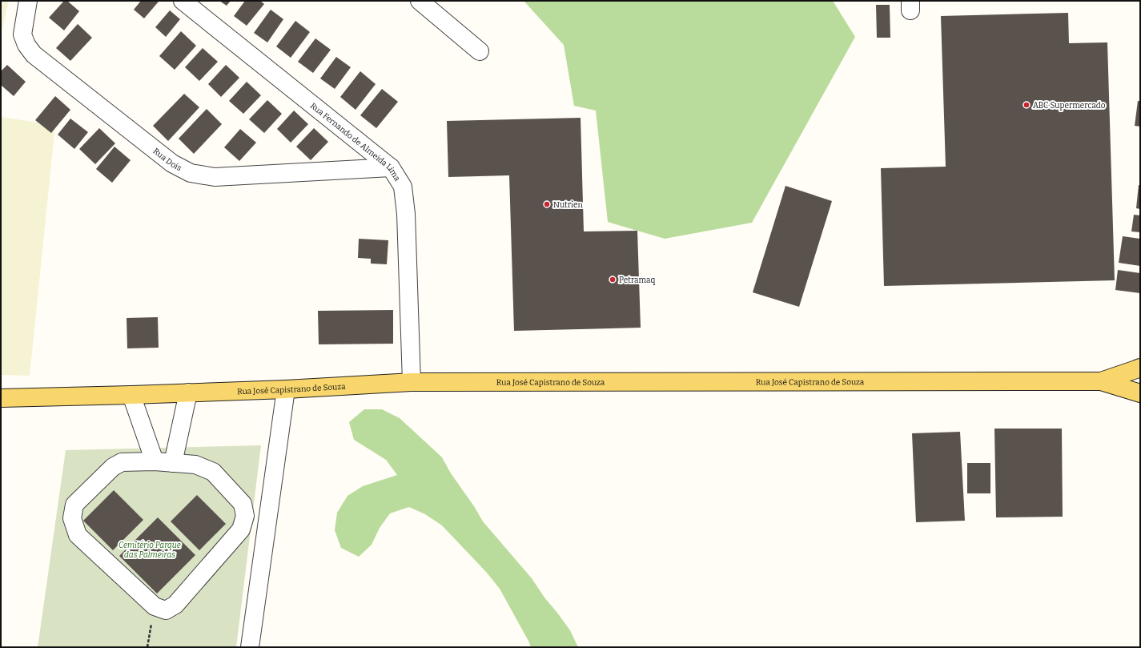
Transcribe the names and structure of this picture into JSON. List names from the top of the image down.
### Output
{
  "streets": {
    "main road": ["Rua José Capistrano de Souza"],
    "street": ["Rua Fernando de Almeida Lima", "Rua Dois"]
  },
  "crossings": [
    ["Rua Fernando de Almeida Lima", "Rua Dois"],
    ["Rua Fernando de Almeida Lima", "Rua José Capistrano de Souza"]
  ],
  "parks": ["Cemitério Parque das Palmeiras"],
  "places": ["ABC Supermercado", "Nutrien", "Petramaq"]
}
